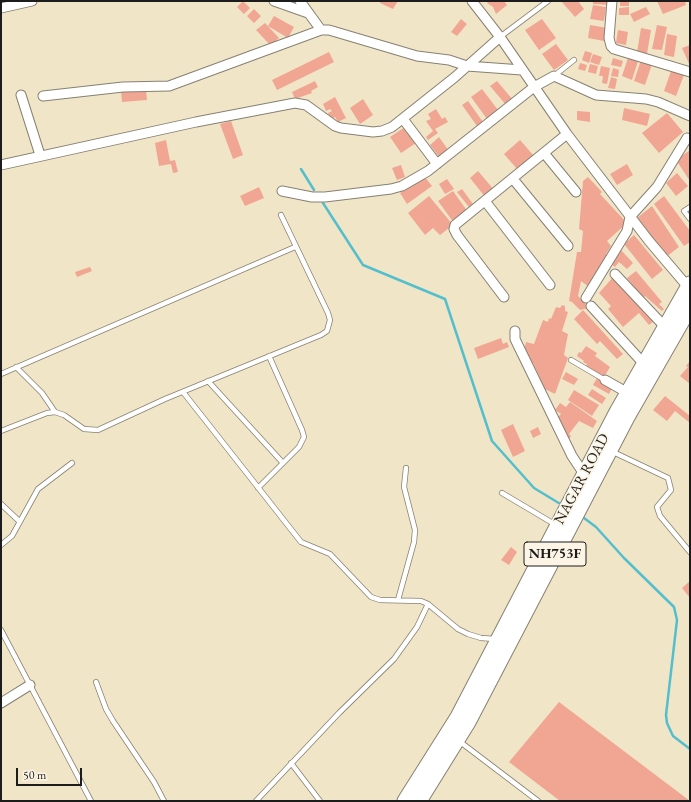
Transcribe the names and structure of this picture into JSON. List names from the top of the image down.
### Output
{
  "streets": {
    "highway": ["NAGAR ROAD", "NH753F"]
  },
  "scale_bar": "50 m"
}
